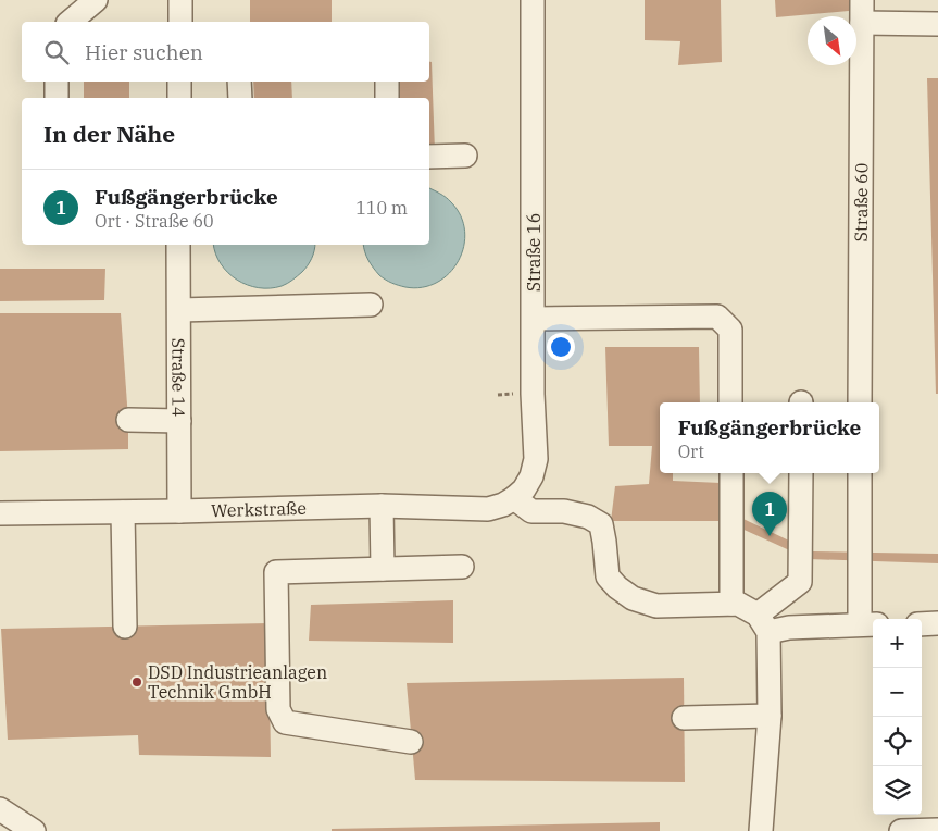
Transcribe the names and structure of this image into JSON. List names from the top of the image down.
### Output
{
  "streets": {
    "street": [
      "Straße 60",
      "Straße 16",
      "Straße 14",
      "Werkstraße"
    ]
  },
  "crossings": [
    ["Straße 16", "Werkstraße"],
    ["Straße 14", "Werkstraße"]
  ],
  "places": ["DSD Industrieanlagen Technik GmbH"],
  "north": "bottom right",
  "page": {
    "search": "Hier suchen",
    "heading": "In der Nähe",
    "list": [
      {
        "mark": "1",
        "name": "Fußgängerbrücke",
        "note": "Ort · Straße 60",
        "value": "110 m"
      }
    ],
    "popup": ["Fußgängerbrücke", "Ort"],
    "pins": "1",
    "map_buttons": ["+", "−"]
  }
}
